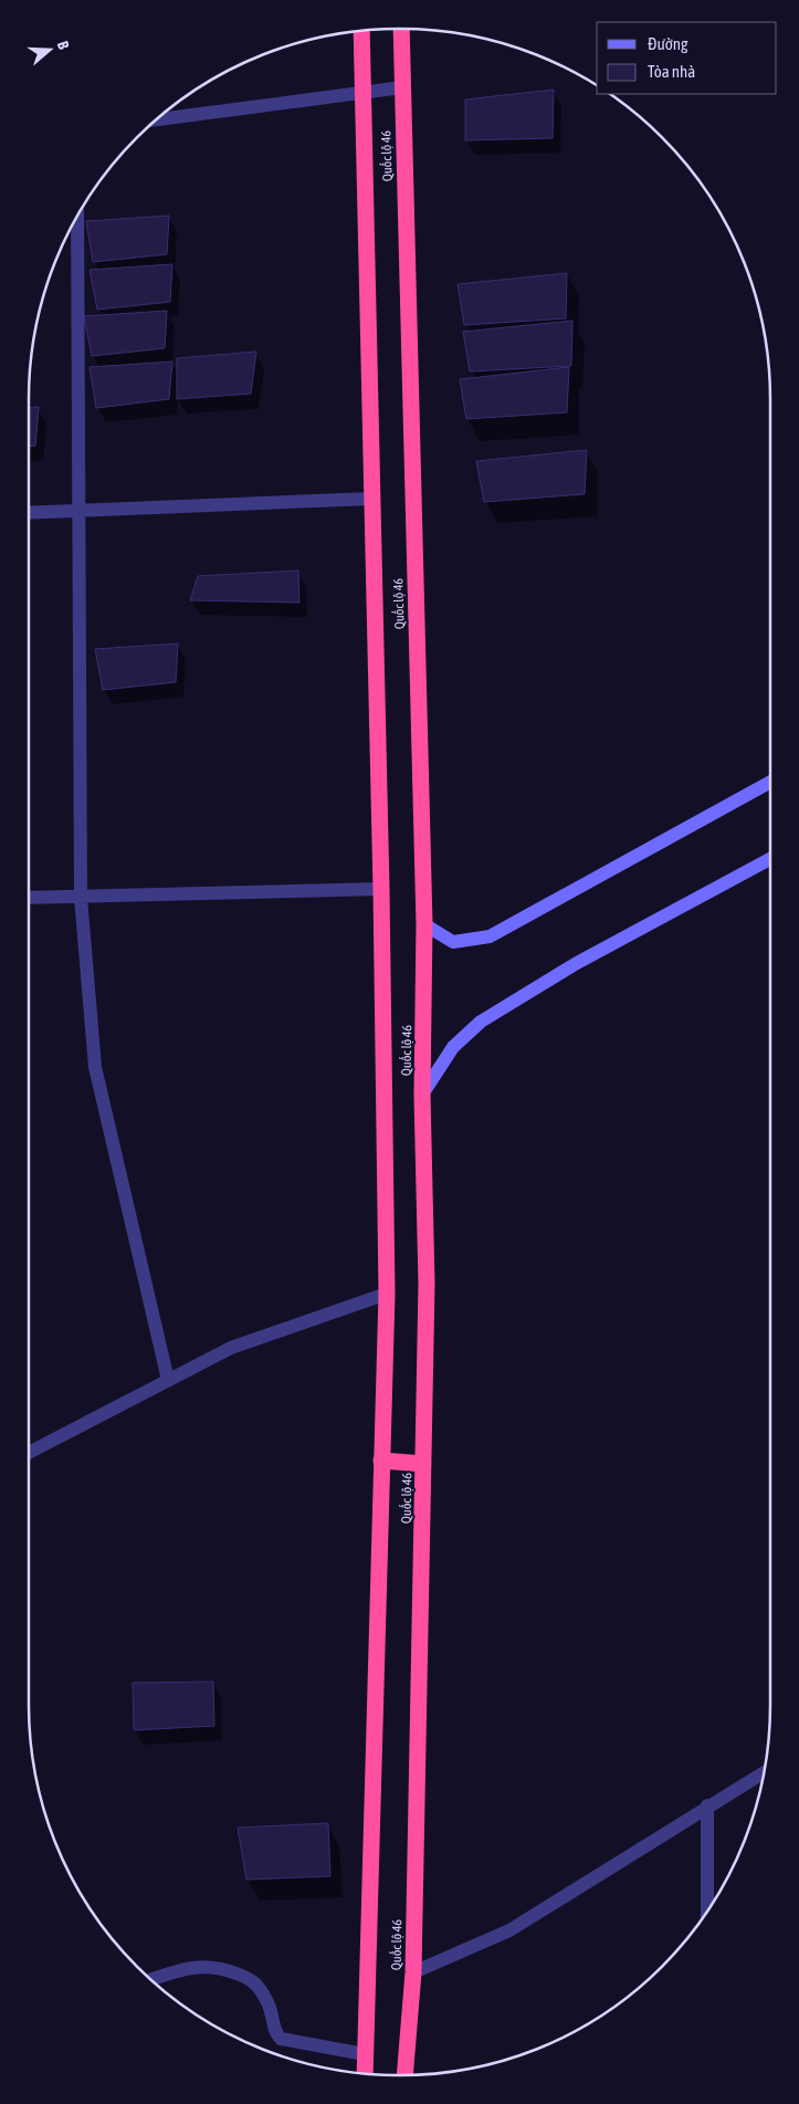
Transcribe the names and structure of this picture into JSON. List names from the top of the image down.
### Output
{
  "streets": {
    "highway": ["Quốc lộ 46"]
  },
  "legend": ["Đường", "Tòa nhà"],
  "north": "right"
}
